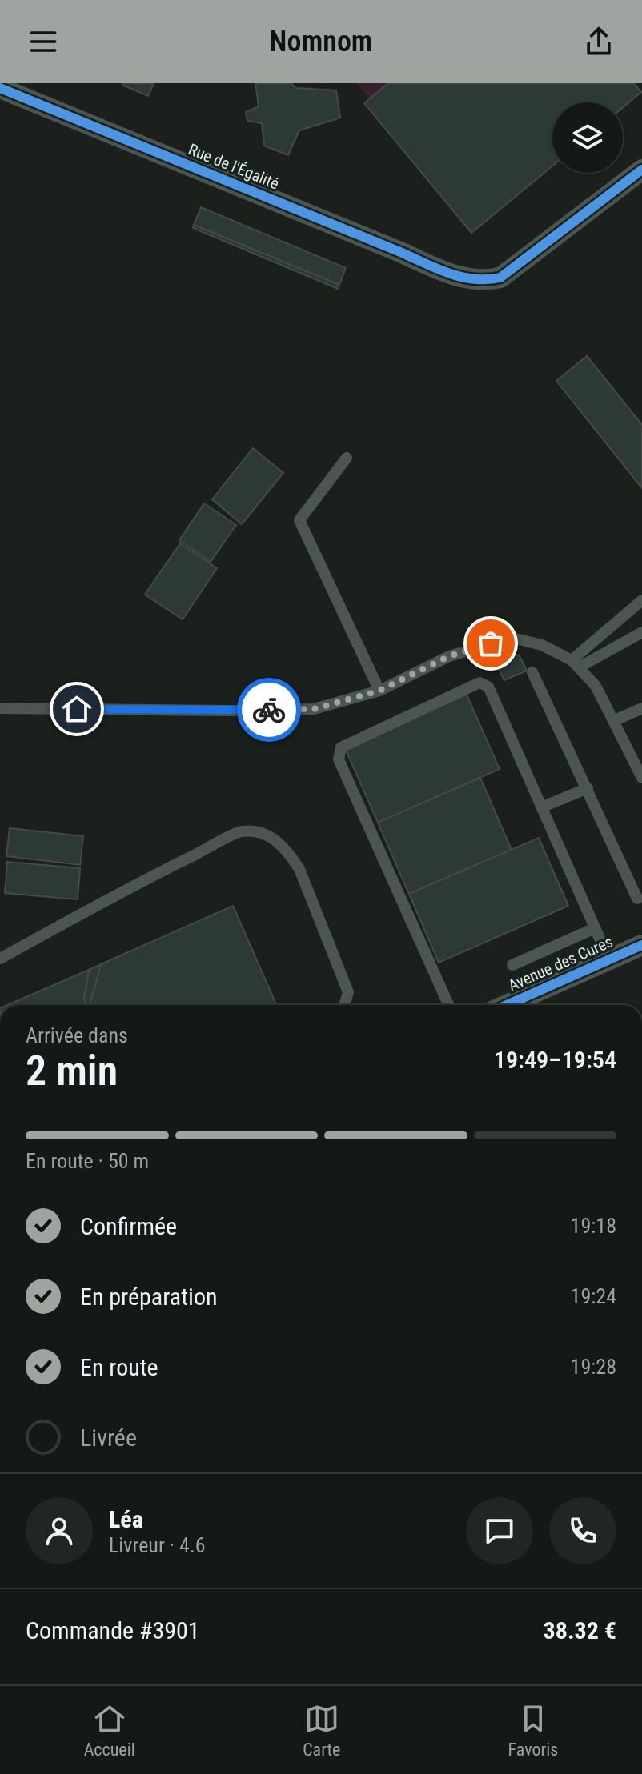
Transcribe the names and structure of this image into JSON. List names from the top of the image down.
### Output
{
  "streets": {
    "street": ["Rue de l'Égalité", "Avenue des Cures"]
  },
  "page": {
    "header": "Nomnom",
    "heading": ["2 min", "Arrivée dans", "19:49–19:54"],
    "panel": [
      "Léa",
      "Livreur · 4.6",
      "Commande #3901",
      "38.32 €"
    ],
    "bar": "En route · 50 m",
    "list": [
      ["Confirmée", "19:18"],
      ["En préparation", "19:24"],
      ["En route", "19:28"],
      "Livrée"
    ],
    "tabs": ["Accueil", "Carte", "Favoris"]
  }
}
